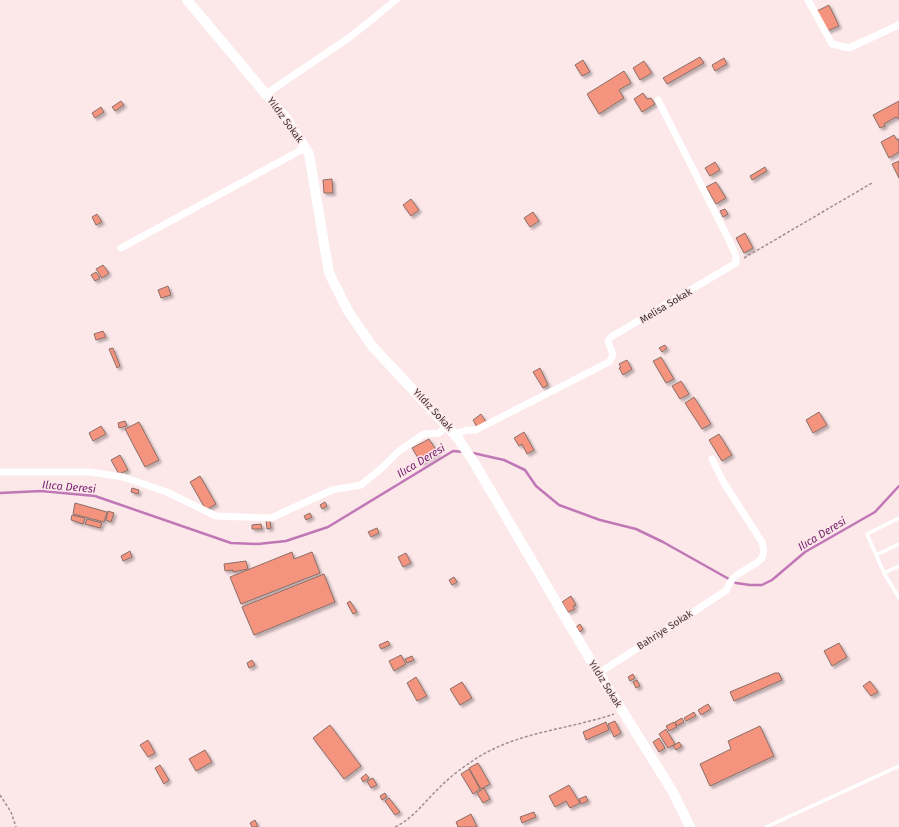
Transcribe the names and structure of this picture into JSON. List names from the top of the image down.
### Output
{
  "streets": {
    "street": ["Yıldız Sokak", "Melisa Sokak", "Bahriye Sokak"]
  },
  "crossings": [
    ["Yıldız Sokak", "Melisa Sokak"],
    ["Yıldız Sokak", "Bahriye Sokak"]
  ],
  "water": ["Ilıca Deresi"]
}
